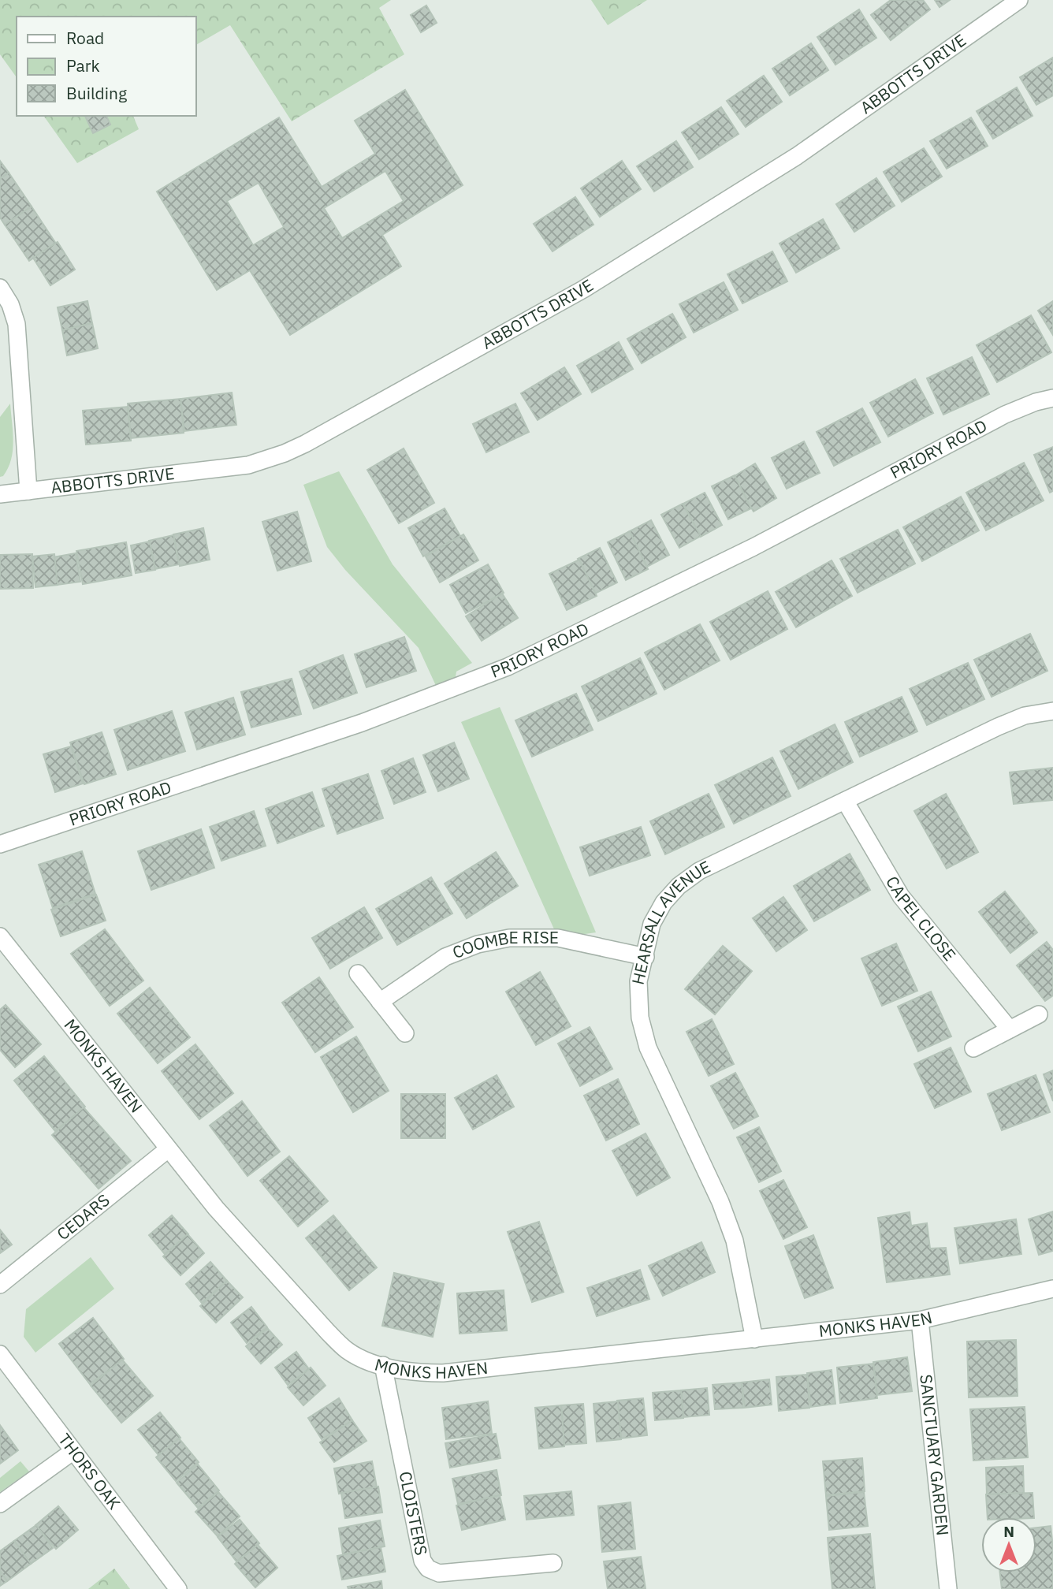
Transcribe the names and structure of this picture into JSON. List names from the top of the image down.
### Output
{
  "streets": {
    "street": [
      "ABBOTTS DRIVE",
      "PRIORY ROAD",
      "CAPEL CLOSE",
      "HEARSALL AVENUE",
      "COOMBE RISE",
      "MONKS HAVEN",
      "CEDARS",
      "SANCTUARY GARDEN",
      "THORS OAK",
      "CLOISTERS"
    ]
  },
  "crossings": [
    ["CAPEL CLOSE", "HEARSALL AVENUE"],
    ["HEARSALL AVENUE", "COOMBE RISE"],
    ["HEARSALL AVENUE", "MONKS HAVEN"],
    ["MONKS HAVEN", "CEDARS"],
    ["MONKS HAVEN", "SANCTUARY GARDEN"],
    ["MONKS HAVEN", "CLOISTERS"]
  ],
  "legend": ["Road", "Park", "Building"],
  "north": "top"
}
